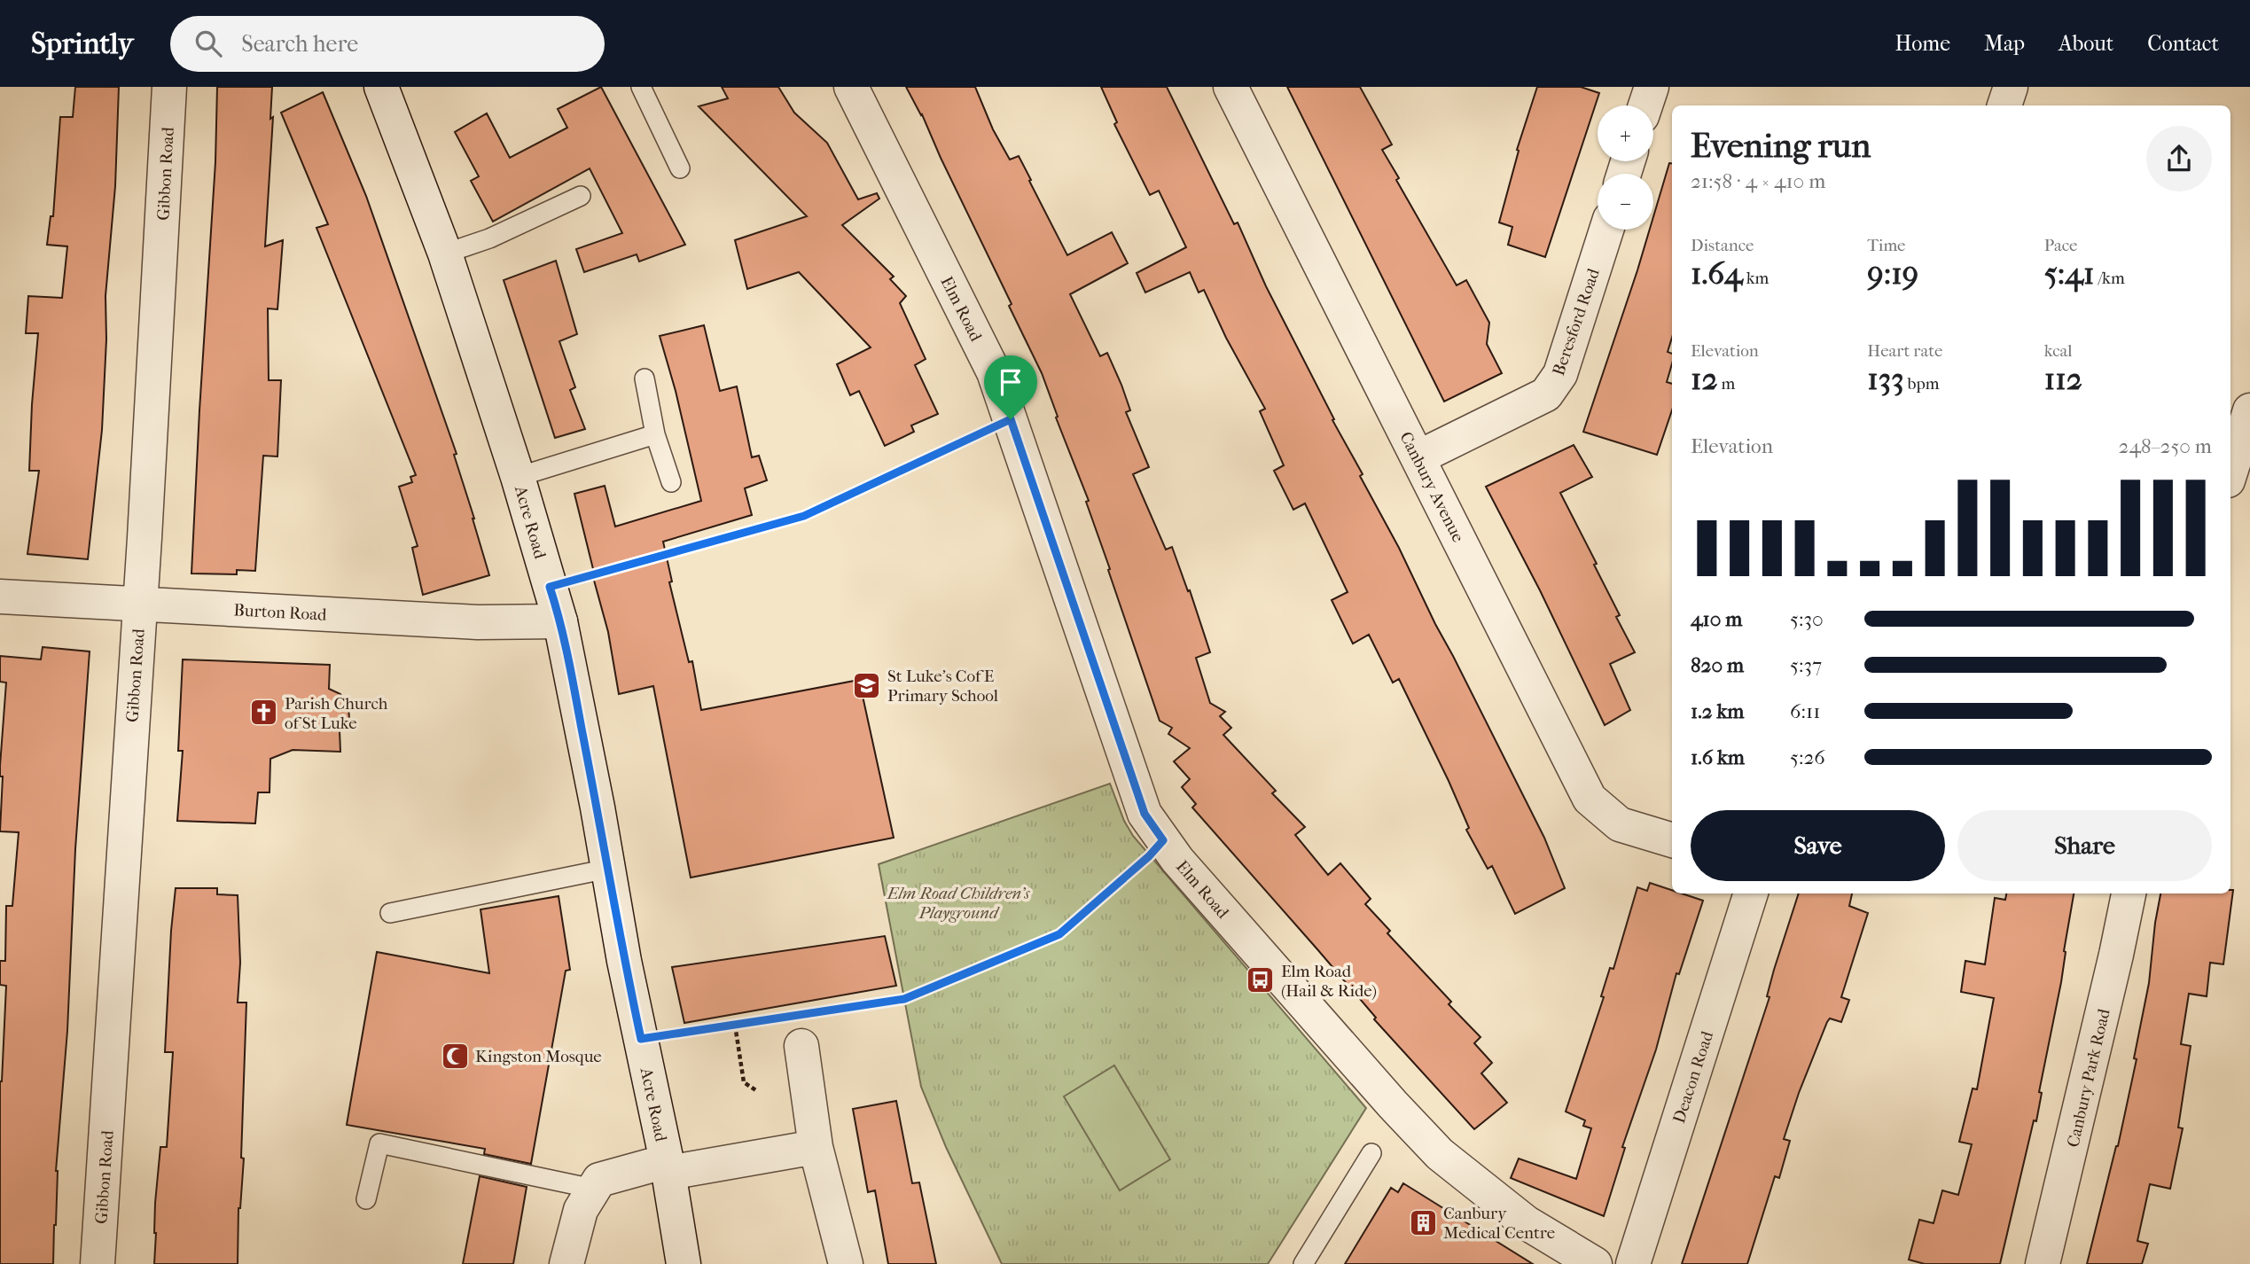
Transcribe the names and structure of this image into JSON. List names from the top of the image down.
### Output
{
  "streets": {
    "street": [
      "Gibbon Road",
      "Elm Road",
      "Beresford Road",
      "Canbury Avenue",
      "Acre Road",
      "Burton Road",
      "Deacon Road",
      "Canbury Park Road"
    ]
  },
  "crossings": [
    ["Gibbon Road", "Burton Road"],
    ["Beresford Road", "Canbury Avenue"],
    ["Acre Road", "Burton Road"]
  ],
  "parks": ["Elm Road Children's Playground"],
  "places": {
    "school or university": ["St Luke's CofE Primary School"],
    "church": ["Parish Church of St Luke"],
    "bus stop": ["Elm Road (Hail & Ride)"],
    "mosque": ["Kingston Mosque"],
    "building": ["Canbury Medical Centre"]
  },
  "page": {
    "header": "Sprintly",
    "search": "Search here",
    "nav": [
      "Home",
      "Map",
      "About",
      "Contact"
    ],
    "map_buttons": ["+", "−"],
    "heading": ["Evening run", "21:58 · 4 × 410 m"],
    "stats": [
      ["Distance", "1.64 km"],
      ["Time", "9:19"],
      ["Pace", "5:41 /km"],
      ["Elevation", "12 m"],
      ["Heart rate", "133 bpm"],
      ["kcal", "112"]
    ],
    "chart": ["Elevation", "248–250 m"],
    "list": [
      {
        "name": "410 m",
        "note": "5:30"
      },
      {
        "name": "820 m",
        "note": "5:37"
      },
      {
        "name": "1.2 km",
        "note": "6:11"
      },
      {
        "name": "1.6 km",
        "note": "5:26"
      }
    ],
    "buttons": ["Save", "Share"]
  }
}
